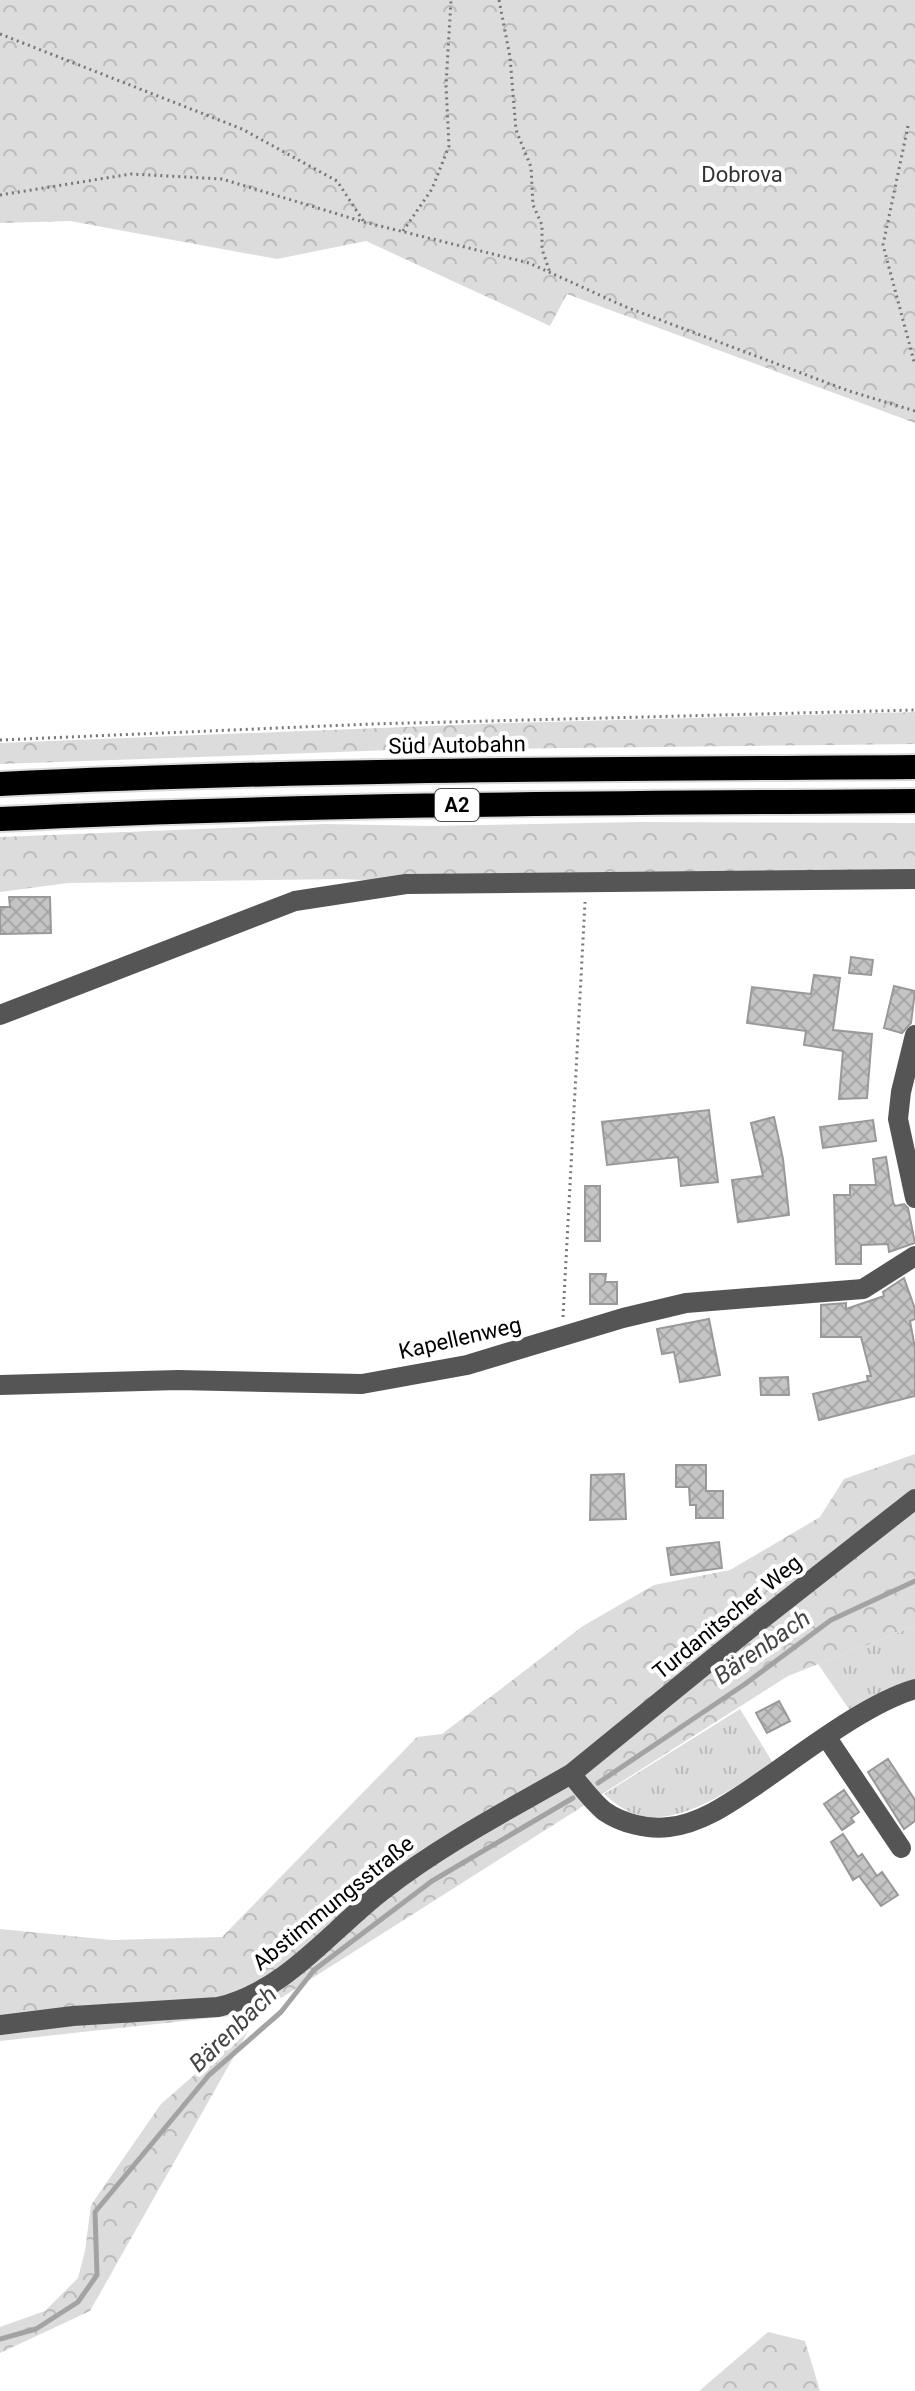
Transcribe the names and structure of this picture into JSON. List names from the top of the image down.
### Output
{
  "streets": {
    "highway": ["Süd Autobahn", "A2"],
    "street": ["Kapellenweg", "Turdanitscher Weg", "Abstimmungsstraße"]
  },
  "crossings": [
    ["Turdanitscher Weg", "Abstimmungsstraße"]
  ],
  "water": ["Bärenbach"],
  "parks": ["Dobrova"]
}
